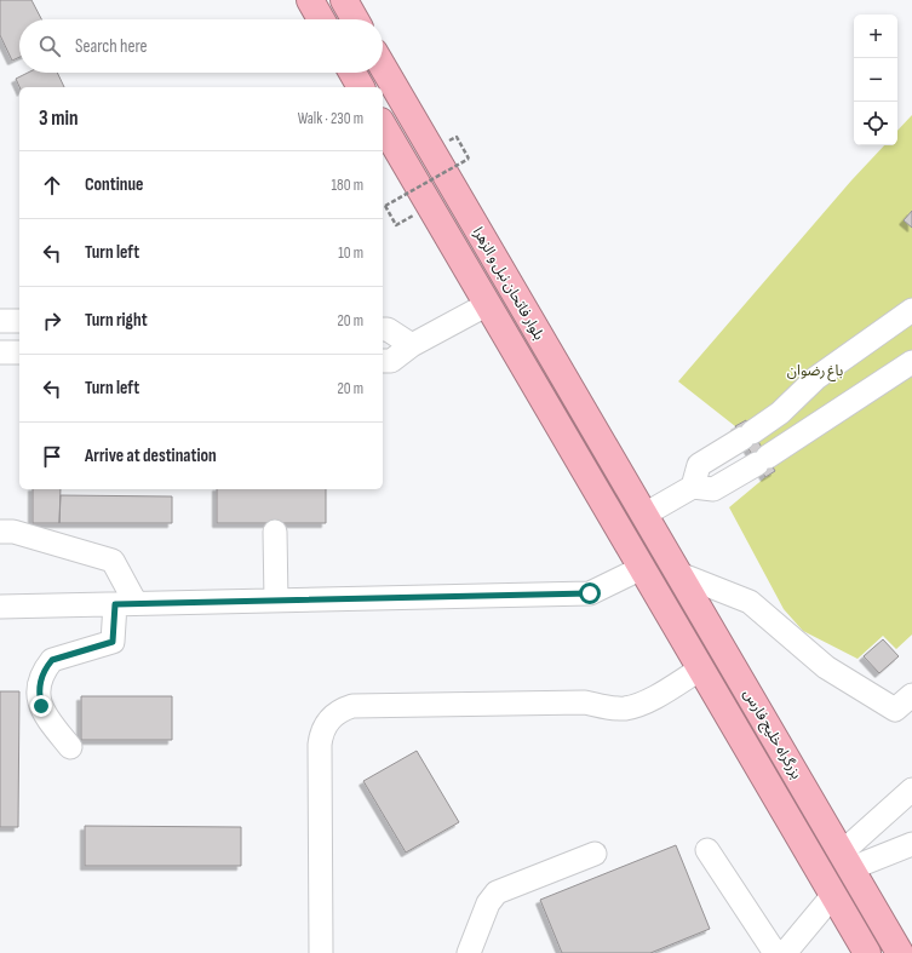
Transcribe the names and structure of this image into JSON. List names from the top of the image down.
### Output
{
  "streets": {
    "highway": ["بلوار فاتحان نبل و الزهرا", "بزرگراه خلیج فارس"]
  },
  "crossings": [
    ["بلوار فاتحان نبل و الزهرا", "بزرگراه خلیج فارس"]
  ],
  "parks": ["باغ رضوان"],
  "page": {
    "map_buttons": ["+", "−"],
    "search": "Search here",
    "heading": ["3 min", "Walk · 230 m"],
    "list": [
      ["Continue", "180 m"],
      ["Turn left", "10 m"],
      ["Turn right", "20 m"],
      ["Turn left", "20 m"],
      "Arrive at destination"
    ]
  }
}
